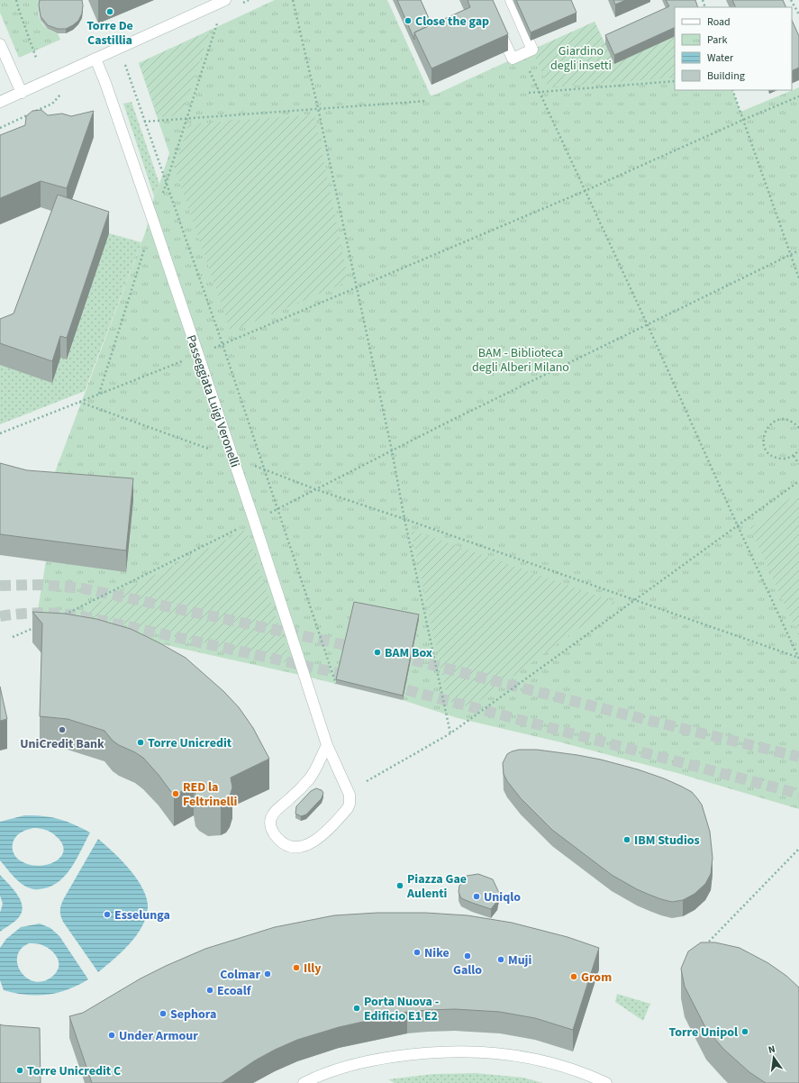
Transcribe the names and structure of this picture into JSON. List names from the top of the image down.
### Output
{
  "streets": {
    "street": ["Passeggiata Luigi Veronelli"]
  },
  "parks": ["Giardino degli insetti", "BAM - Biblioteca degli Alberi Milano"],
  "places": [
    "Torre De Castillia",
    "Close the gap",
    "BAM Box",
    "UniCredit Bank",
    "Torre Unicredit",
    "RED la Feltrinelli",
    "IBM Studios",
    "Piazza Gae Aulenti",
    "Uniqlo",
    "Esselunga",
    "Nike",
    "Gallo",
    "Muji",
    "Illy",
    "Colmar",
    "Grom",
    "Ecoalf",
    "Porta Nuova - Edificio E1 E2",
    "Sephora",
    "Torre Unipol",
    "Under Armour",
    "Torre Unicredit C"
  ],
  "legend": [
    "Road",
    "Park",
    "Water",
    "Building"
  ],
  "north": "top"
}
